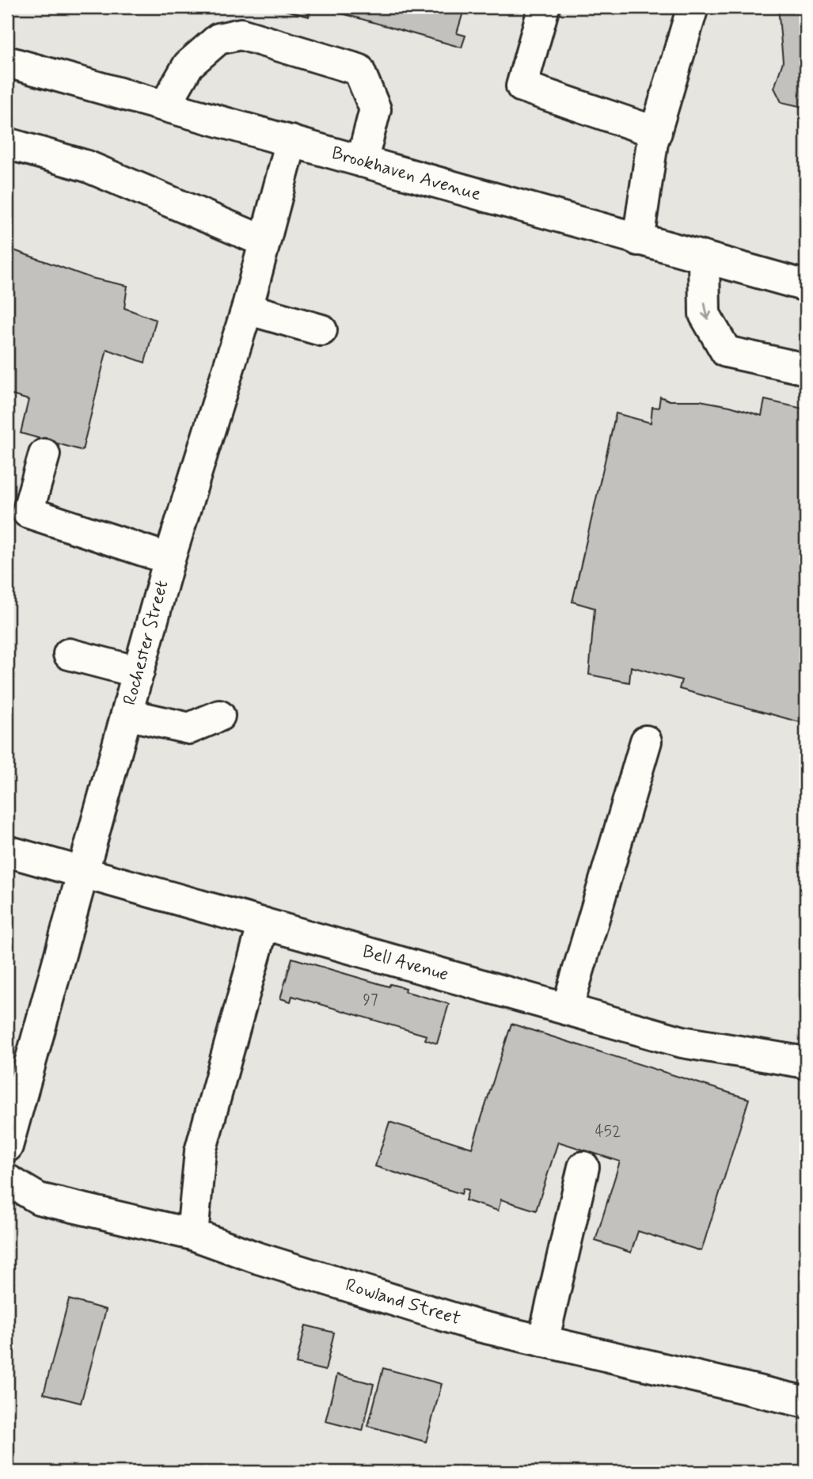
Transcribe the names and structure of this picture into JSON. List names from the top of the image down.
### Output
{
  "streets": {
    "street": [
      "Brookhaven Avenue",
      "Rochester Street",
      "Bell Avenue",
      "Rowland Street"
    ]
  },
  "crossings": [
    ["Brookhaven Avenue", "Rochester Street"],
    ["Rochester Street", "Bell Avenue"]
  ],
  "house_numbers": ["97", "452"]
}
